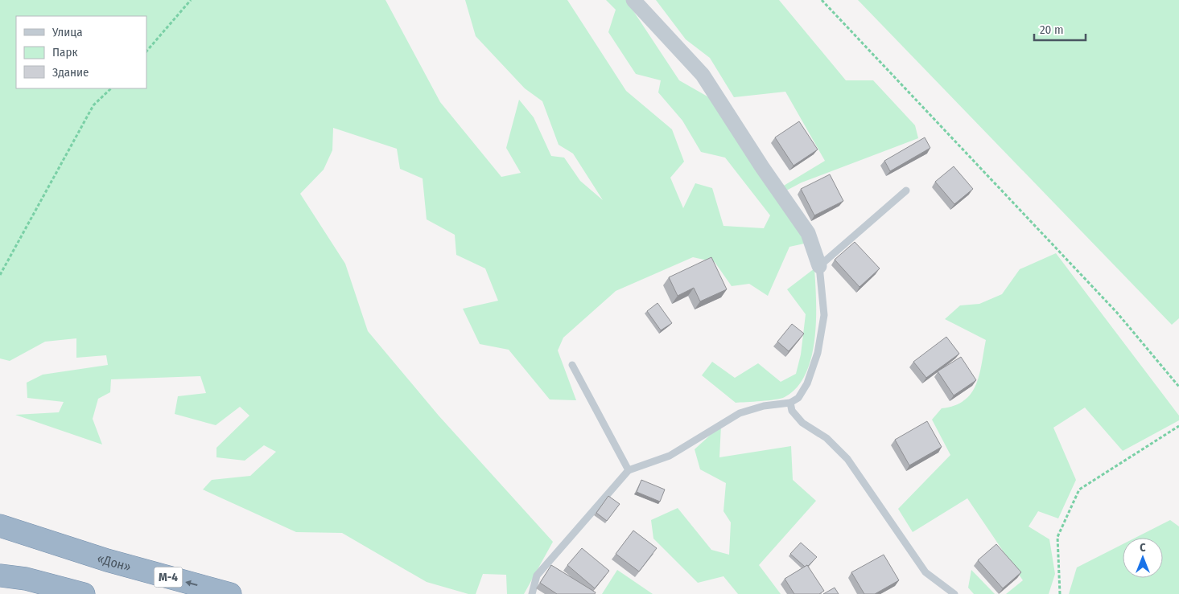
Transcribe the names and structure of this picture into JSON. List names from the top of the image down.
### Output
{
  "streets": {
    "highway": ["«Дон»", "М-4"]
  },
  "one_way": ["«Дон»"],
  "legend": ["Улица", "Парк", "Здание"],
  "scale_bar": "20 m",
  "north": "top"
}
